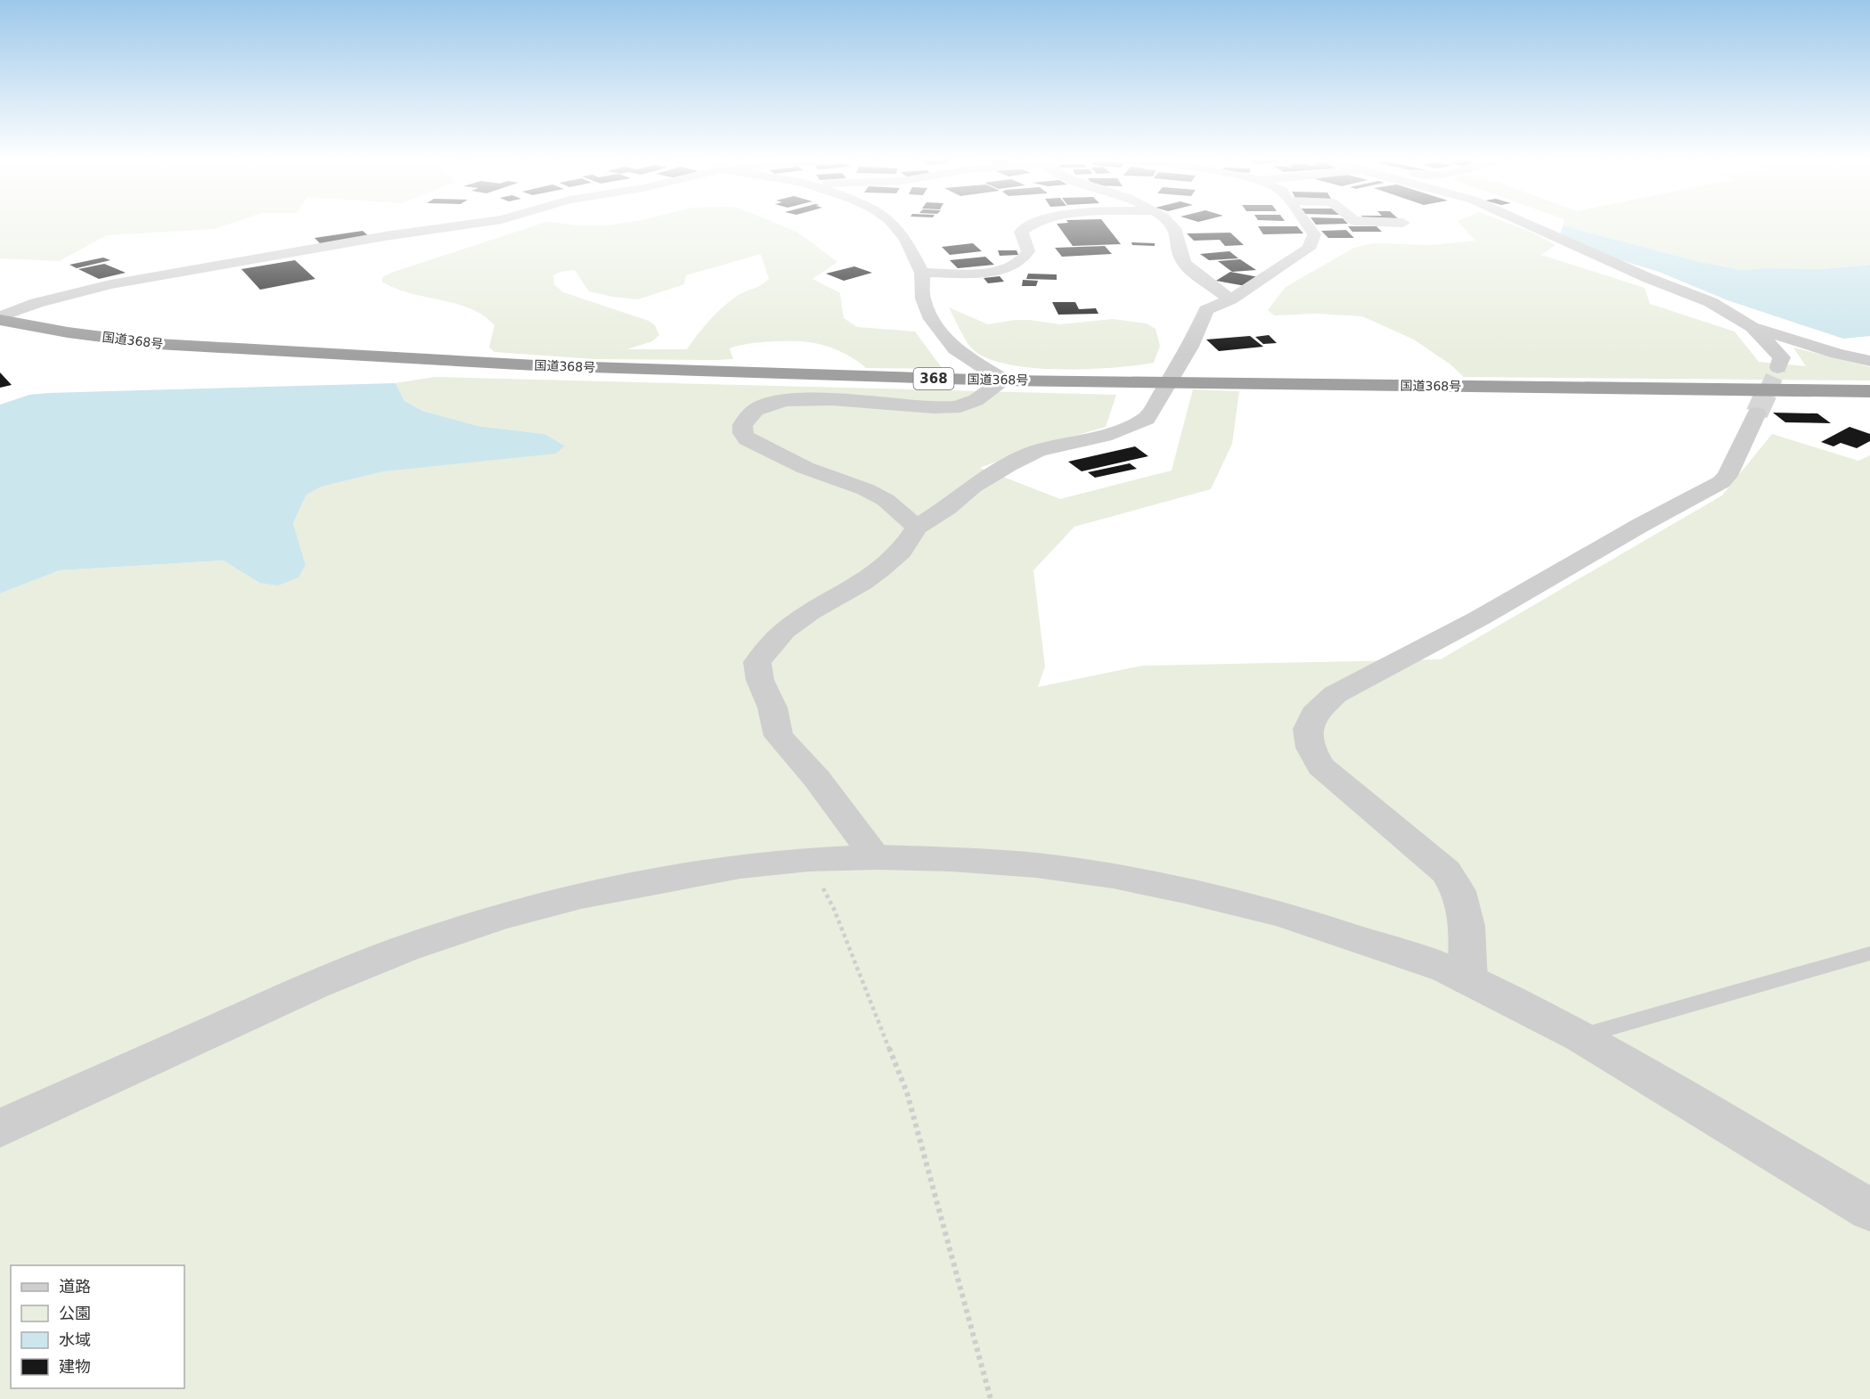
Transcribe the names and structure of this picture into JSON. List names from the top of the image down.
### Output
{
  "streets": {
    "highway": ["国道368号", "368"]
  },
  "legend": [
    "道路",
    "公園",
    "水域",
    "建物"
  ]
}
